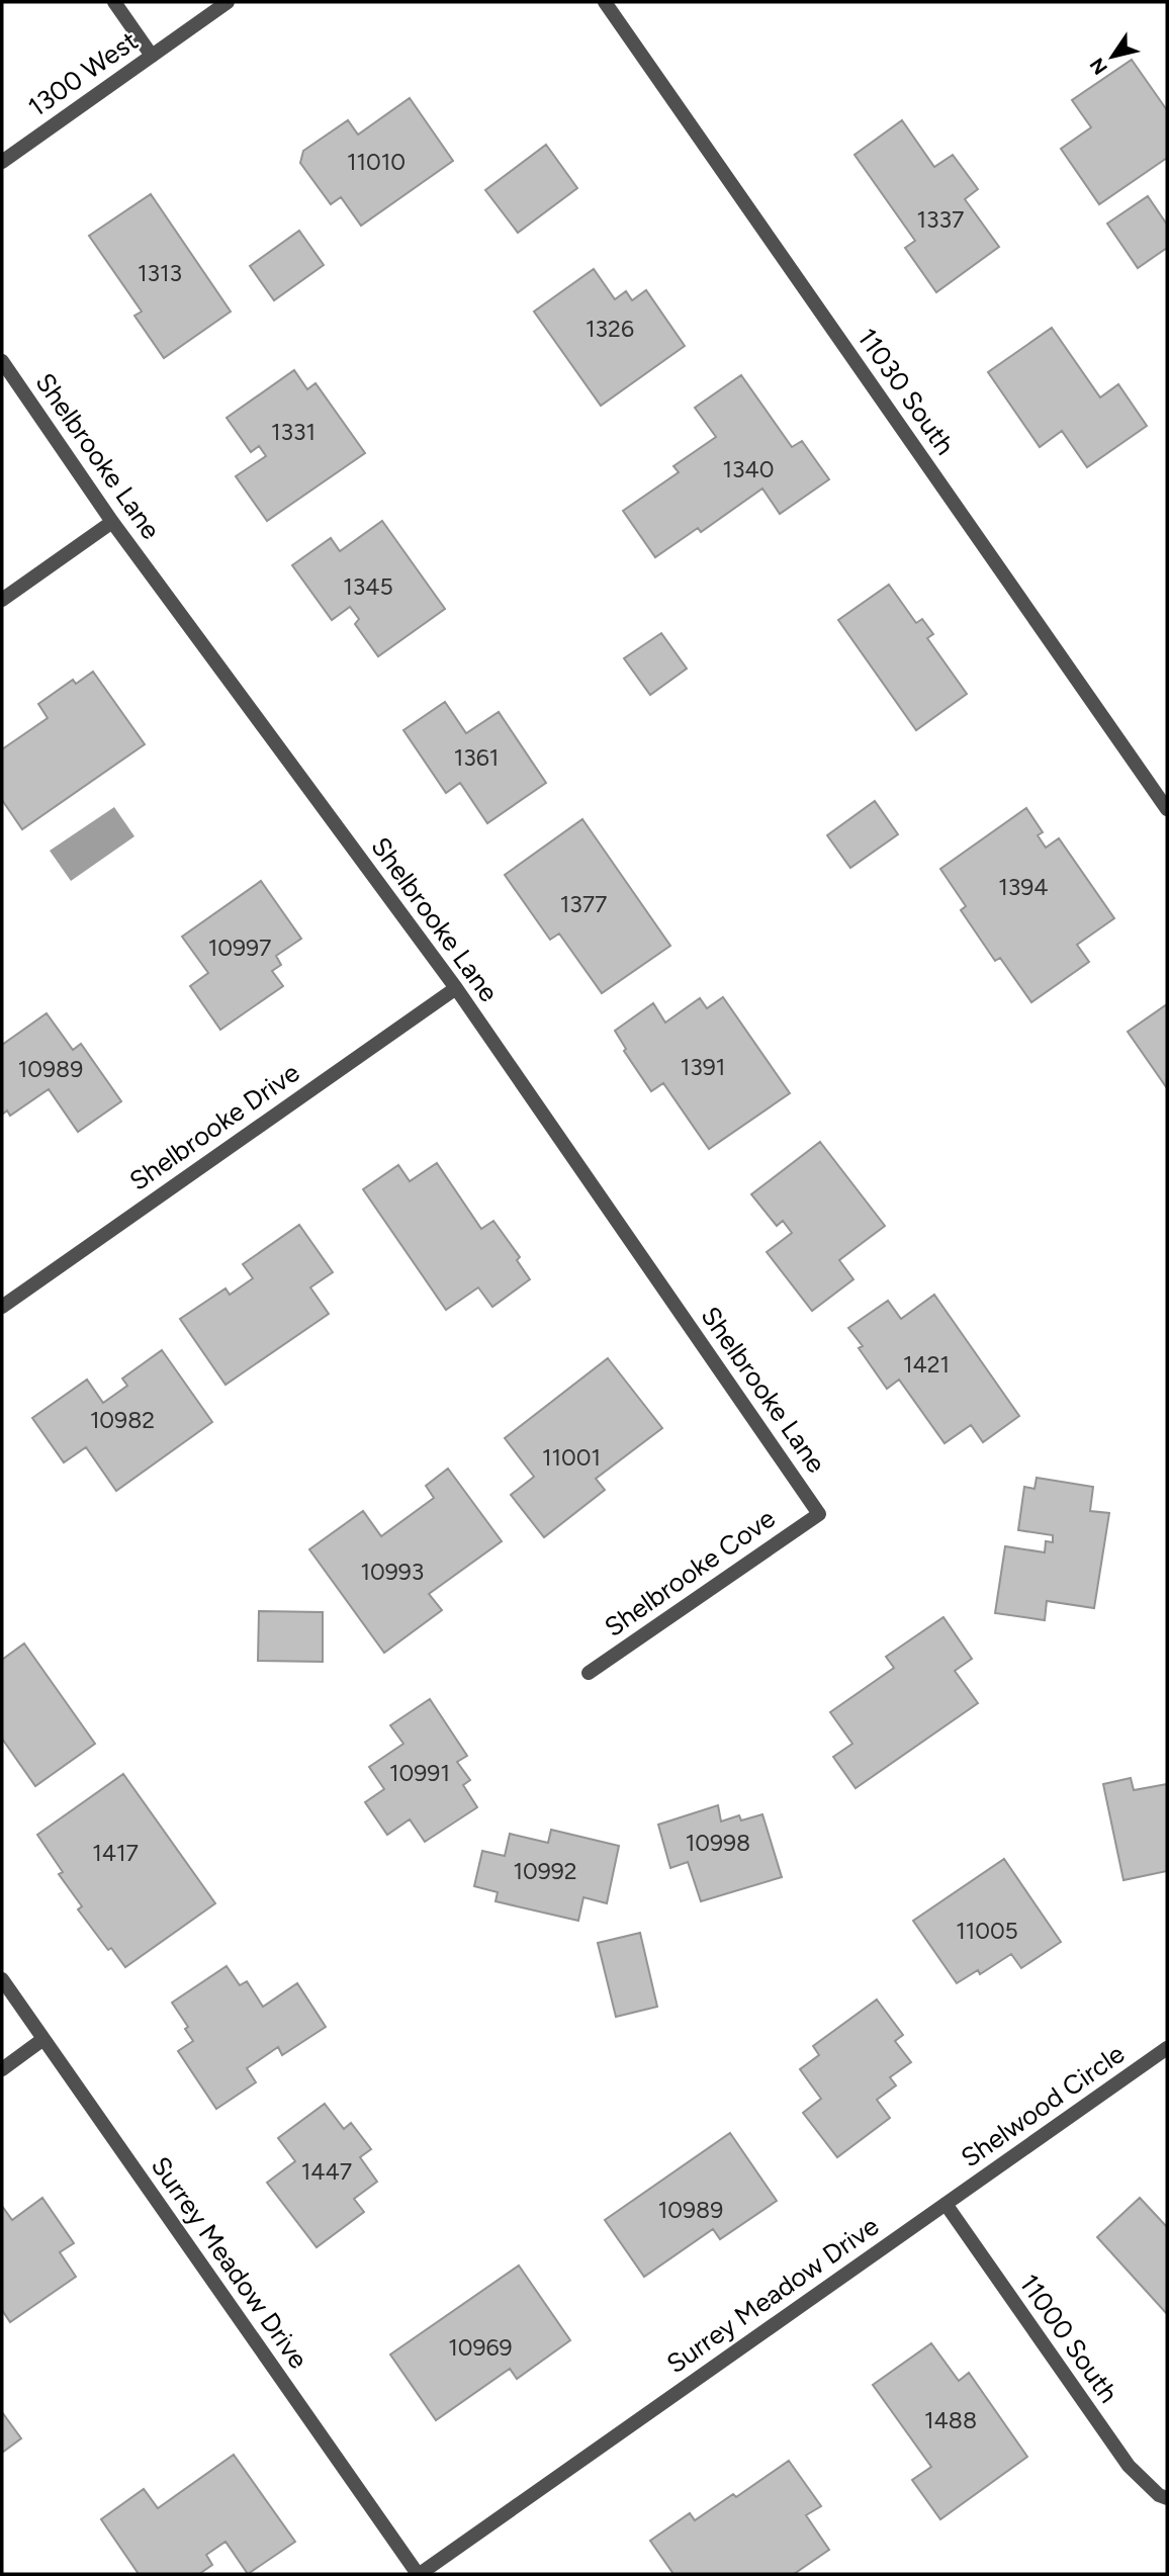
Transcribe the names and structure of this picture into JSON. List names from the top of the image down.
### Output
{
  "streets": {
    "street": [
      "1300 West",
      "11030 South",
      "Shelbrooke Lane",
      "Shelbrooke Drive",
      "Shelbrooke Cove",
      "Shelwood Circle",
      "Surrey Meadow Drive",
      "11000 South"
    ]
  },
  "crossings": [
    ["Shelbrooke Lane", "Shelbrooke Drive"],
    ["Shelbrooke Lane", "Shelbrooke Cove"],
    ["Shelwood Circle", "Surrey Meadow Drive"],
    ["Shelwood Circle", "11000 South"],
    ["Surrey Meadow Drive", "11000 South"]
  ],
  "house_numbers": [
    "11010",
    "1337",
    "1313",
    "1326",
    "1331",
    "1340",
    "1345",
    "1361",
    "1394",
    "1377",
    "10997",
    "1391",
    "10989",
    "1421",
    "10982",
    "11001",
    "10993",
    "10991",
    "10998",
    "1417",
    "10992",
    "11005",
    "1447",
    "10989",
    "10969",
    "1488"
  ],
  "north": "bottom left"
}
